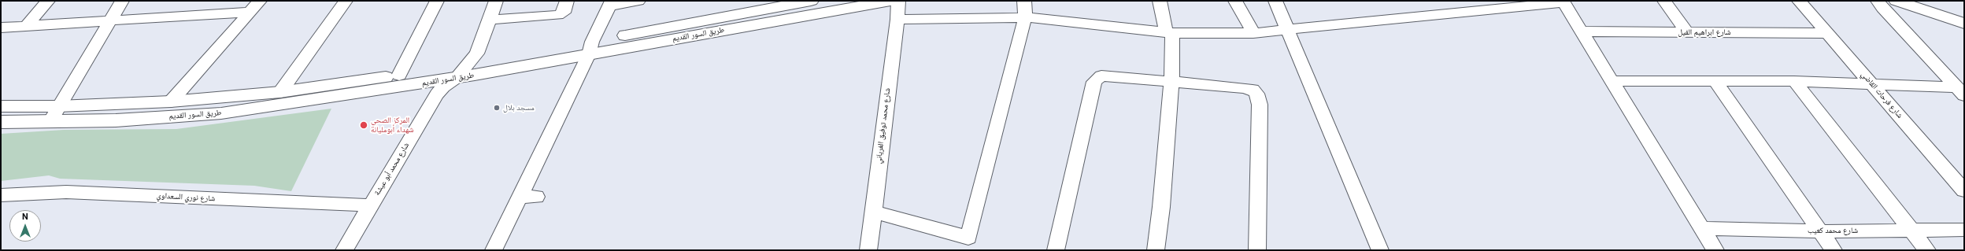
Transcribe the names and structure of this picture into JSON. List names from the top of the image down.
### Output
{
  "streets": {
    "main road": ["طريق السور القديم"],
    "street": [
      "شارع ابراهيم الفيل",
      "شارع فرحات القاضي",
      "شارع محمد توفيق الغرياني",
      "شارع محمد أبو عيشة",
      "شارع نوري السعداوي",
      "شارع محمد كعيب"
    ]
  },
  "crossings": [
    ["شارع ابراهيم الفيل", "شارع فرحات القاضي"],
    ["طريق السور القديم", "شارع محمد أبو عيشة"],
    ["شارع محمد أبو عيشة", "شارع نوري السعداوي"]
  ],
  "places": ["مسجد بلال", "المركز الصحي شهداء أبومليانة"],
  "north": "top"
}
